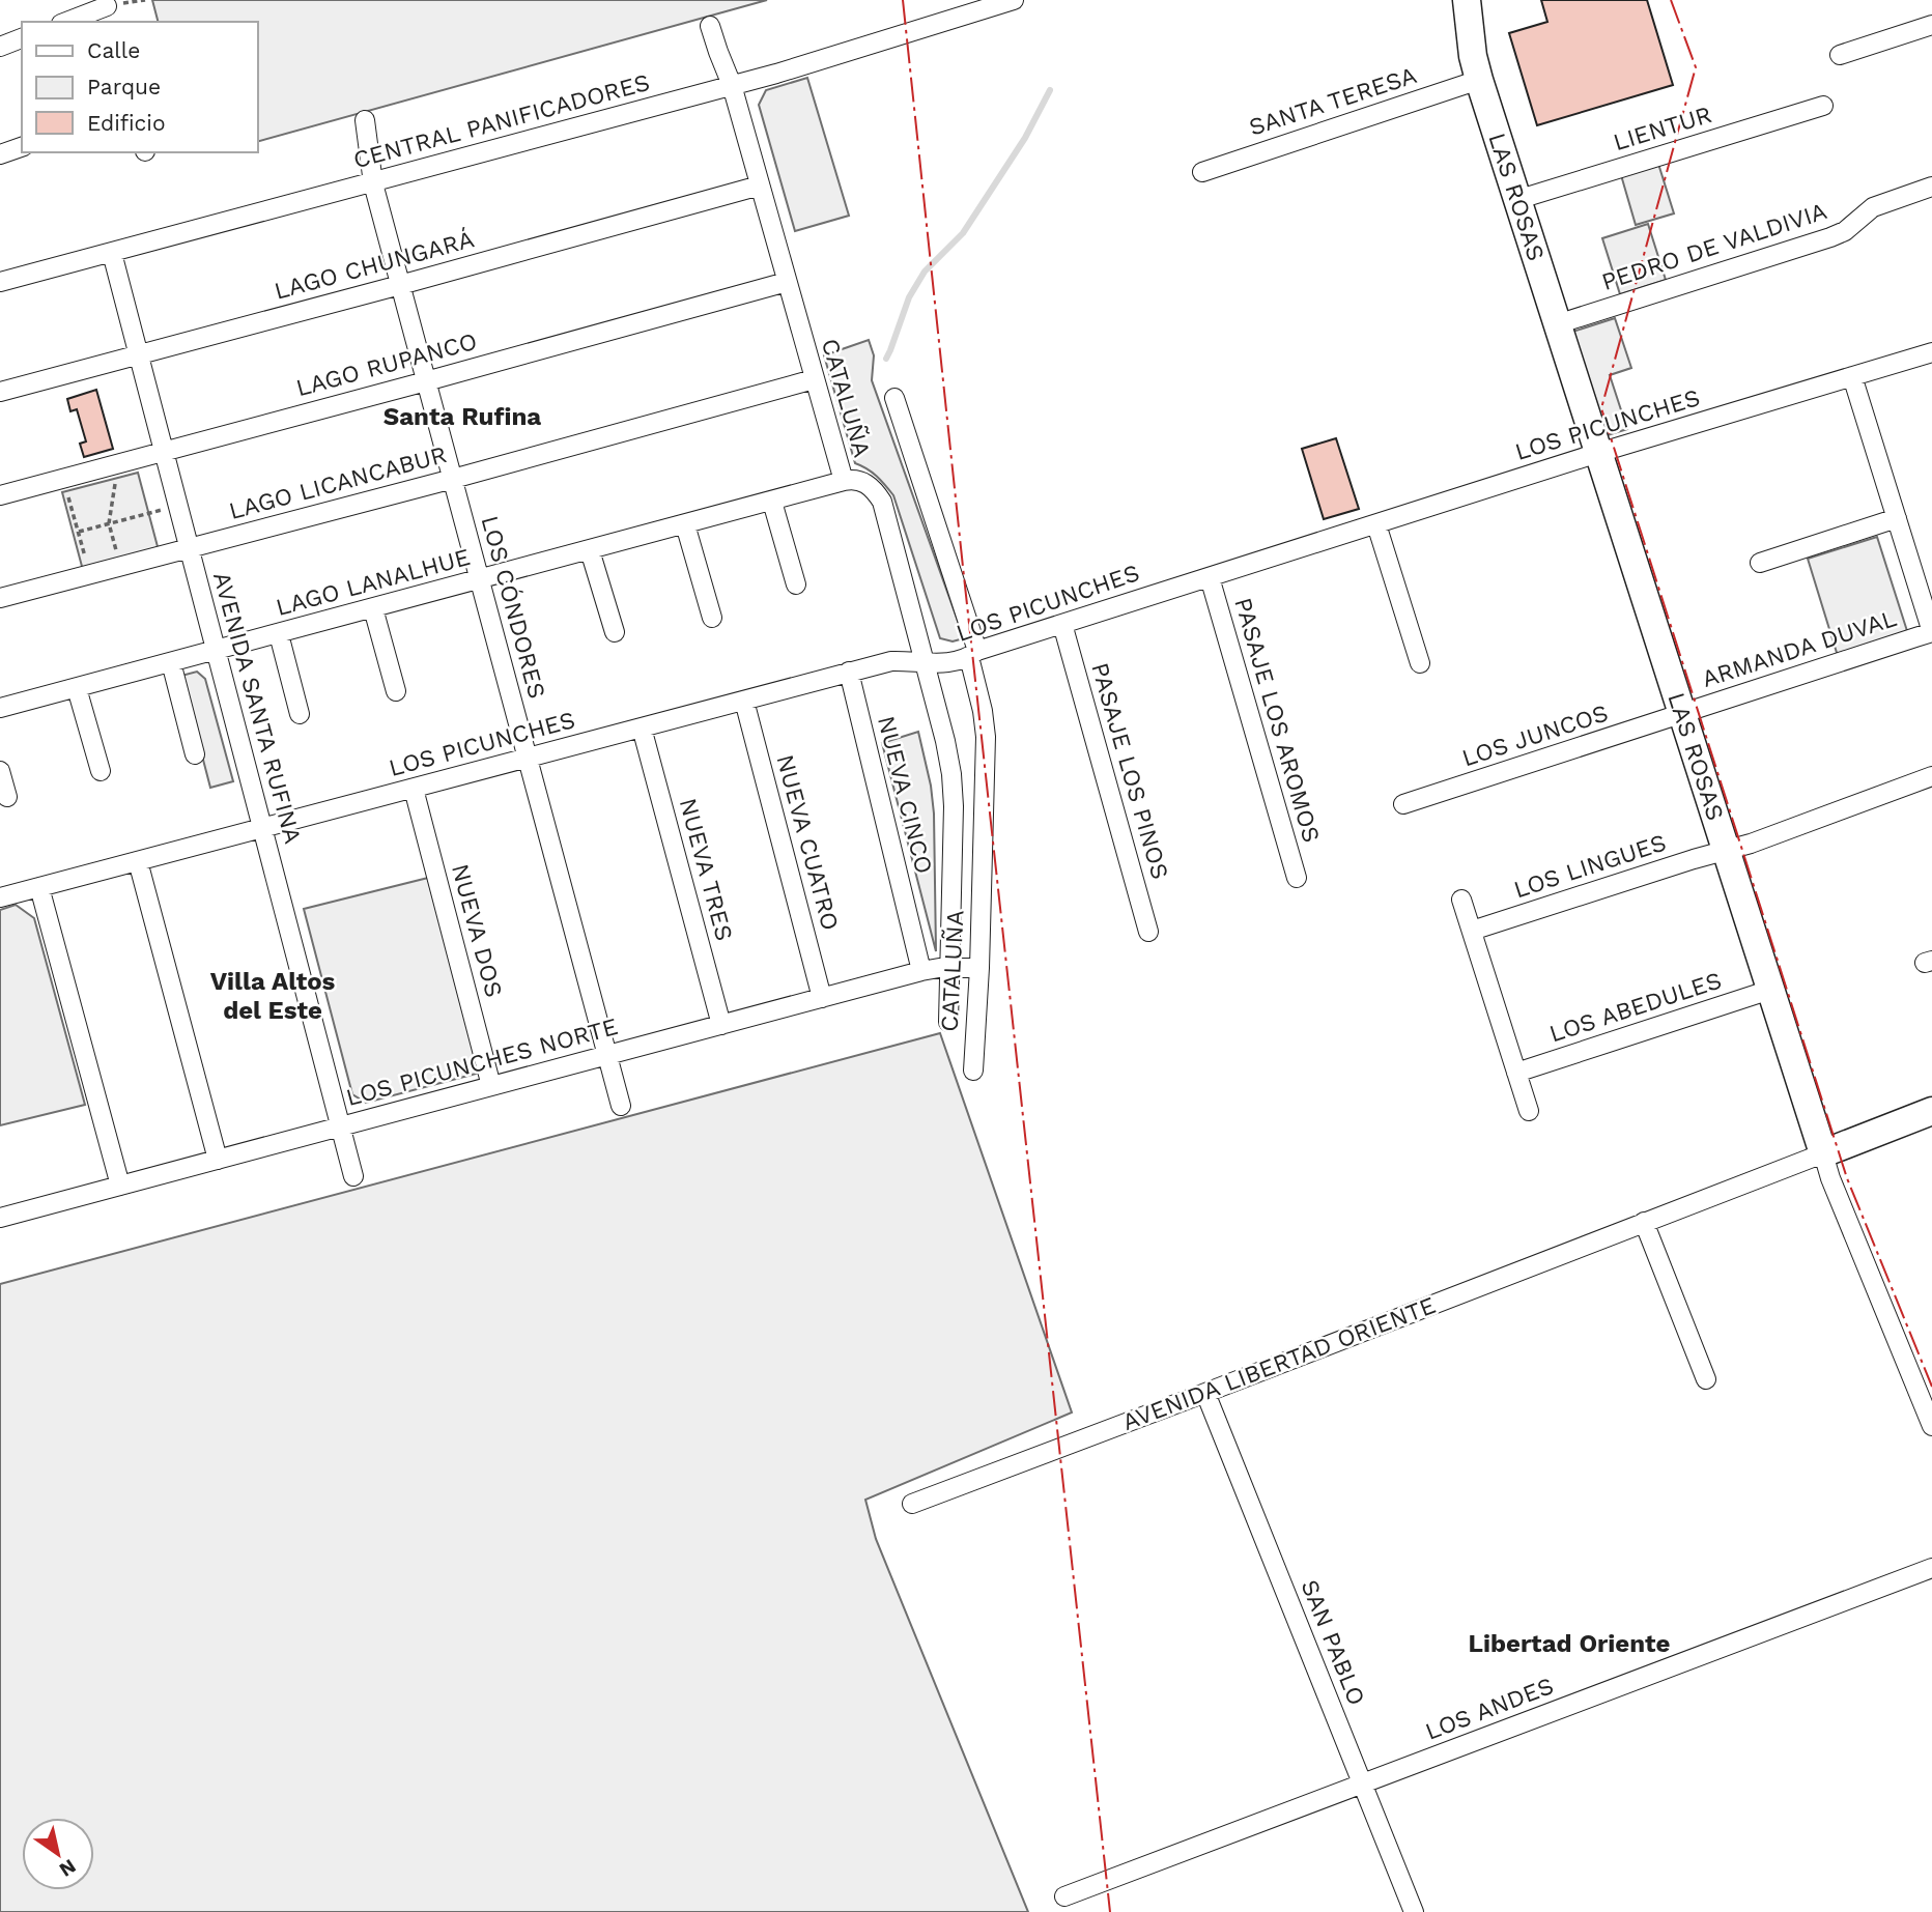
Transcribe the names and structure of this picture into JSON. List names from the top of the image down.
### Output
{
  "streets": {
    "main road": ["LAS ROSAS", "AVENIDA LIBERTAD ORIENTE"],
    "street": [
      "SANTA TERESA",
      "CENTRAL PANIFICADORES",
      "LIENTUR",
      "PEDRO DE VALDIVIA",
      "LAGO CHUNGARÁ",
      "LAGO RUPANCO",
      "CATALUÑA",
      "LOS PICUNCHES",
      "LAGO LICANCABUR",
      "LAGO LANALHUE",
      "LOS CÓNDORES",
      "ARMANDA DUVAL",
      "AVENIDA SANTA RUFINA",
      "PASAJE LOS AROMOS",
      "LOS JUNCOS",
      "PASAJE LOS PINOS",
      "NUEVA CINCO",
      "NUEVA CUATRO",
      "LOS LINGUES",
      "NUEVA TRES",
      "NUEVA DOS",
      "LOS ABEDULES",
      "LOS PICUNCHES NORTE",
      "SAN PABLO",
      "LOS ANDES"
    ]
  },
  "crossings": [
    ["SANTA TERESA", "LAS ROSAS"],
    ["CENTRAL PANIFICADORES", "CATALUÑA"],
    ["CENTRAL PANIFICADORES", "LOS CÓNDORES"],
    ["CENTRAL PANIFICADORES", "AVENIDA SANTA RUFINA"],
    ["LIENTUR", "LAS ROSAS"],
    ["LAS ROSAS", "PEDRO DE VALDIVIA"],
    ["LAS ROSAS", "LOS PICUNCHES"],
    ["LAS ROSAS", "ARMANDA DUVAL"],
    ["LAS ROSAS", "LOS JUNCOS"],
    ["LAS ROSAS", "LOS LINGUES"],
    ["LAS ROSAS", "LOS ABEDULES"],
    ["LAS ROSAS", "AVENIDA LIBERTAD ORIENTE"],
    ["LAGO CHUNGARÁ", "CATALUÑA"],
    ["LAGO CHUNGARÁ", "LOS CÓNDORES"],
    ["LAGO CHUNGARÁ", "AVENIDA SANTA RUFINA"],
    ["LAGO RUPANCO", "CATALUÑA"],
    ["LAGO RUPANCO", "LOS CÓNDORES"],
    ["LAGO RUPANCO", "AVENIDA SANTA RUFINA"],
    ["CATALUÑA", "LOS PICUNCHES"],
    ["CATALUÑA", "LAGO LICANCABUR"],
    ["CATALUÑA", "LAGO LANALHUE"],
    ["CATALUÑA", "LOS PICUNCHES NORTE"],
    ["LOS PICUNCHES", "LOS CÓNDORES"],
    ["LOS PICUNCHES", "AVENIDA SANTA RUFINA"],
    ["LOS PICUNCHES", "PASAJE LOS AROMOS"],
    ["LOS PICUNCHES", "PASAJE LOS PINOS"],
    ["LOS PICUNCHES", "NUEVA CINCO"],
    ["LOS PICUNCHES", "NUEVA CUATRO"],
    ["LOS PICUNCHES", "NUEVA TRES"],
    ["LOS PICUNCHES", "NUEVA DOS"],
    ["LAGO LICANCABUR", "LOS CÓNDORES"],
    ["LAGO LICANCABUR", "AVENIDA SANTA RUFINA"],
    ["LAGO LANALHUE", "LOS CÓNDORES"],
    ["LAGO LANALHUE", "AVENIDA SANTA RUFINA"],
    ["LOS CÓNDORES", "LOS PICUNCHES NORTE"],
    ["ARMANDA DUVAL", "LOS JUNCOS"],
    ["AVENIDA SANTA RUFINA", "LOS PICUNCHES NORTE"],
    ["NUEVA CINCO", "LOS PICUNCHES NORTE"],
    ["NUEVA CUATRO", "LOS PICUNCHES NORTE"],
    ["NUEVA TRES", "LOS PICUNCHES NORTE"],
    ["NUEVA DOS", "LOS PICUNCHES NORTE"],
    ["AVENIDA LIBERTAD ORIENTE", "SAN PABLO"],
    ["SAN PABLO", "LOS ANDES"]
  ],
  "districts": ["Santa Rufina", "Villa Altos del Este", "Libertad Oriente"],
  "legend": ["Calle", "Parque", "Edificio"],
  "north": "bottom right"
}
